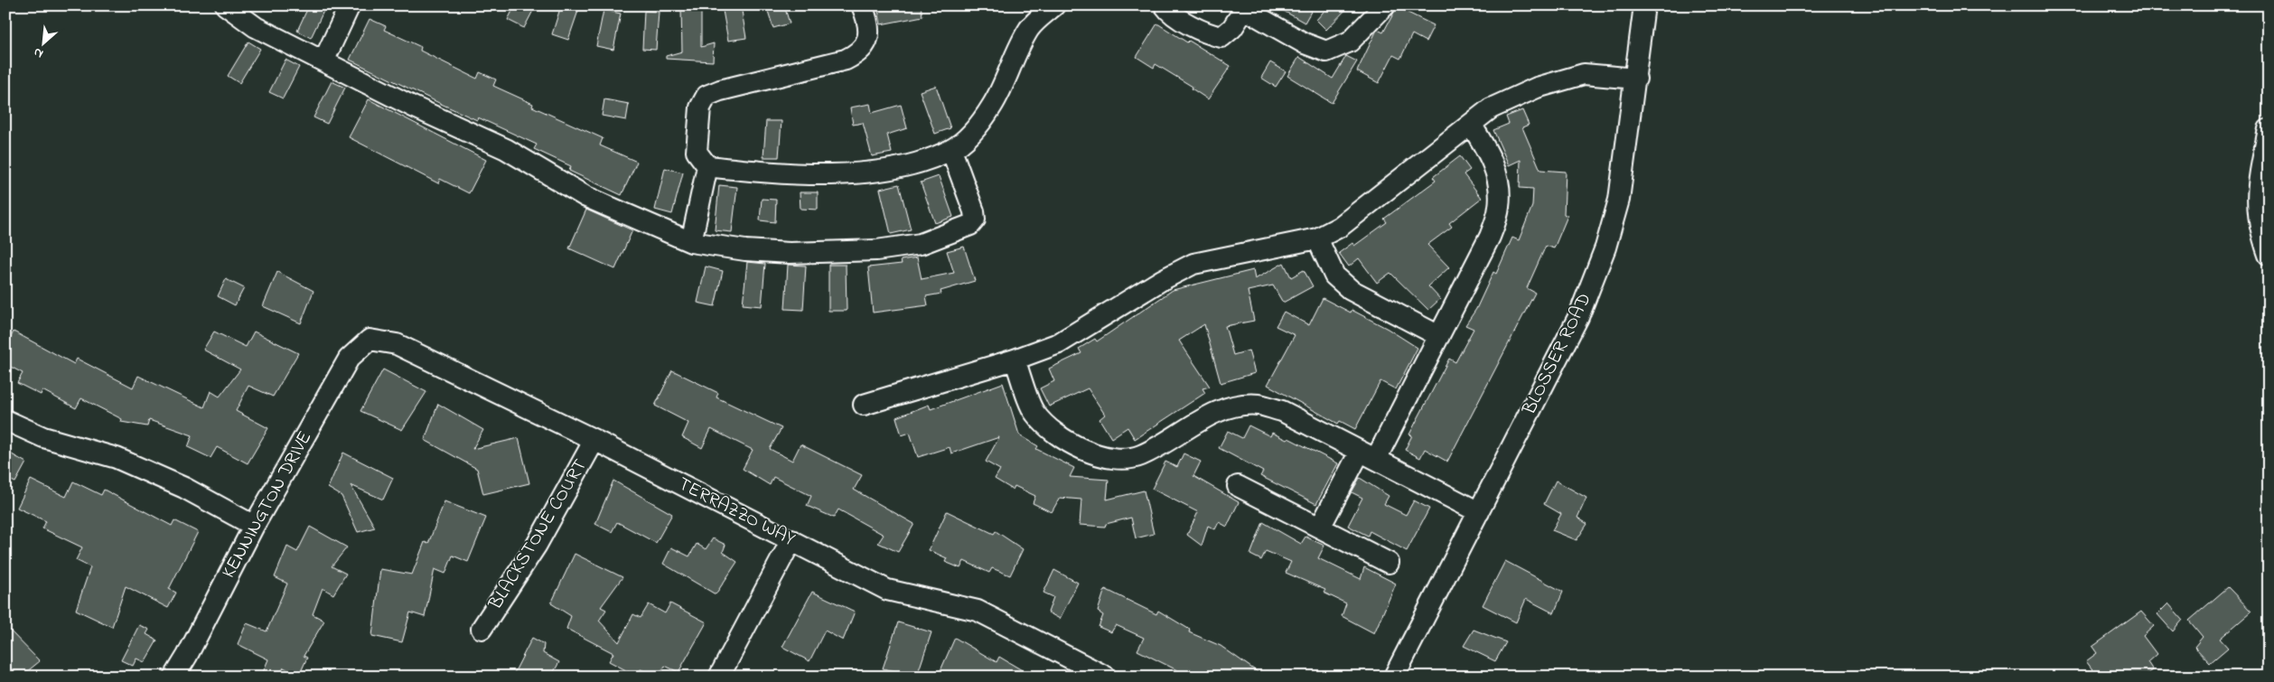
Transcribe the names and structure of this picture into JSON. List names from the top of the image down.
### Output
{
  "streets": {
    "street": [
      "BLOSSER ROAD",
      "KENNINGTON DRIVE",
      "TERRAZZO WAY",
      "BLACKSTONE COURT"
    ]
  },
  "crossings": [
    ["KENNINGTON DRIVE", "TERRAZZO WAY"],
    ["TERRAZZO WAY", "BLACKSTONE COURT"]
  ],
  "north": "bottom left"
}
